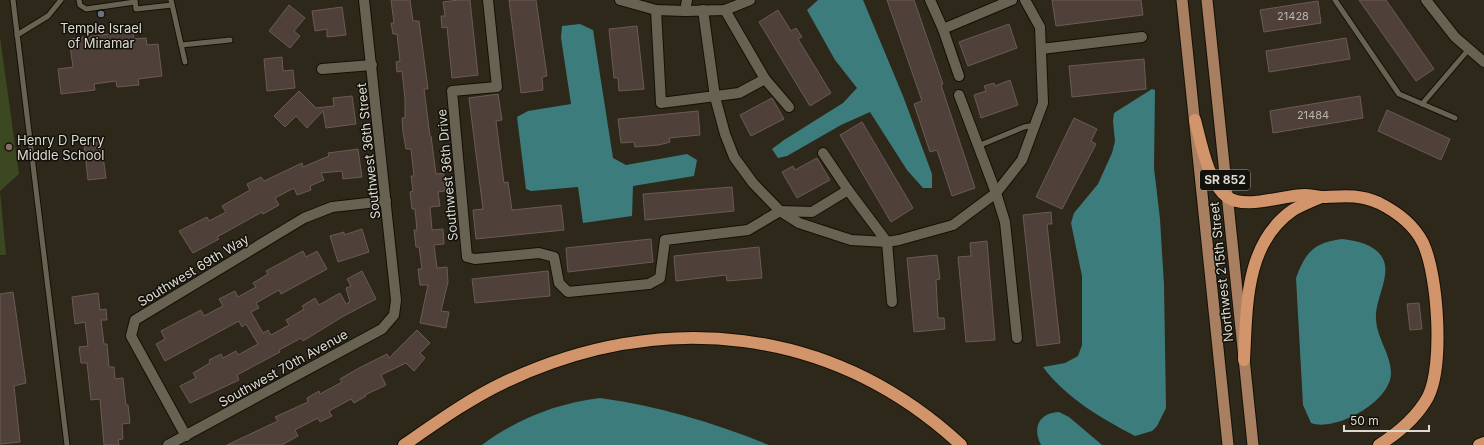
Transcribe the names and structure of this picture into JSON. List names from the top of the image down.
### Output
{
  "streets": {
    "main road": ["SR 852", "Northwest 215th Street"],
    "street": [
      "Southwest 36th Street",
      "Southwest 36th Drive",
      "Southwest 69th Way",
      "Southwest 70th Avenue"
    ]
  },
  "crossings": [
    ["Southwest 36th Street", "Southwest 69th Way"],
    ["Southwest 36th Street", "Southwest 70th Avenue"],
    ["Southwest 69th Way", "Southwest 70th Avenue"]
  ],
  "places": ["Temple Israel of Miramar", "Henry D Perry Middle School"],
  "house_numbers": ["21428", "21484"],
  "scale_bar": "50 m"
}
